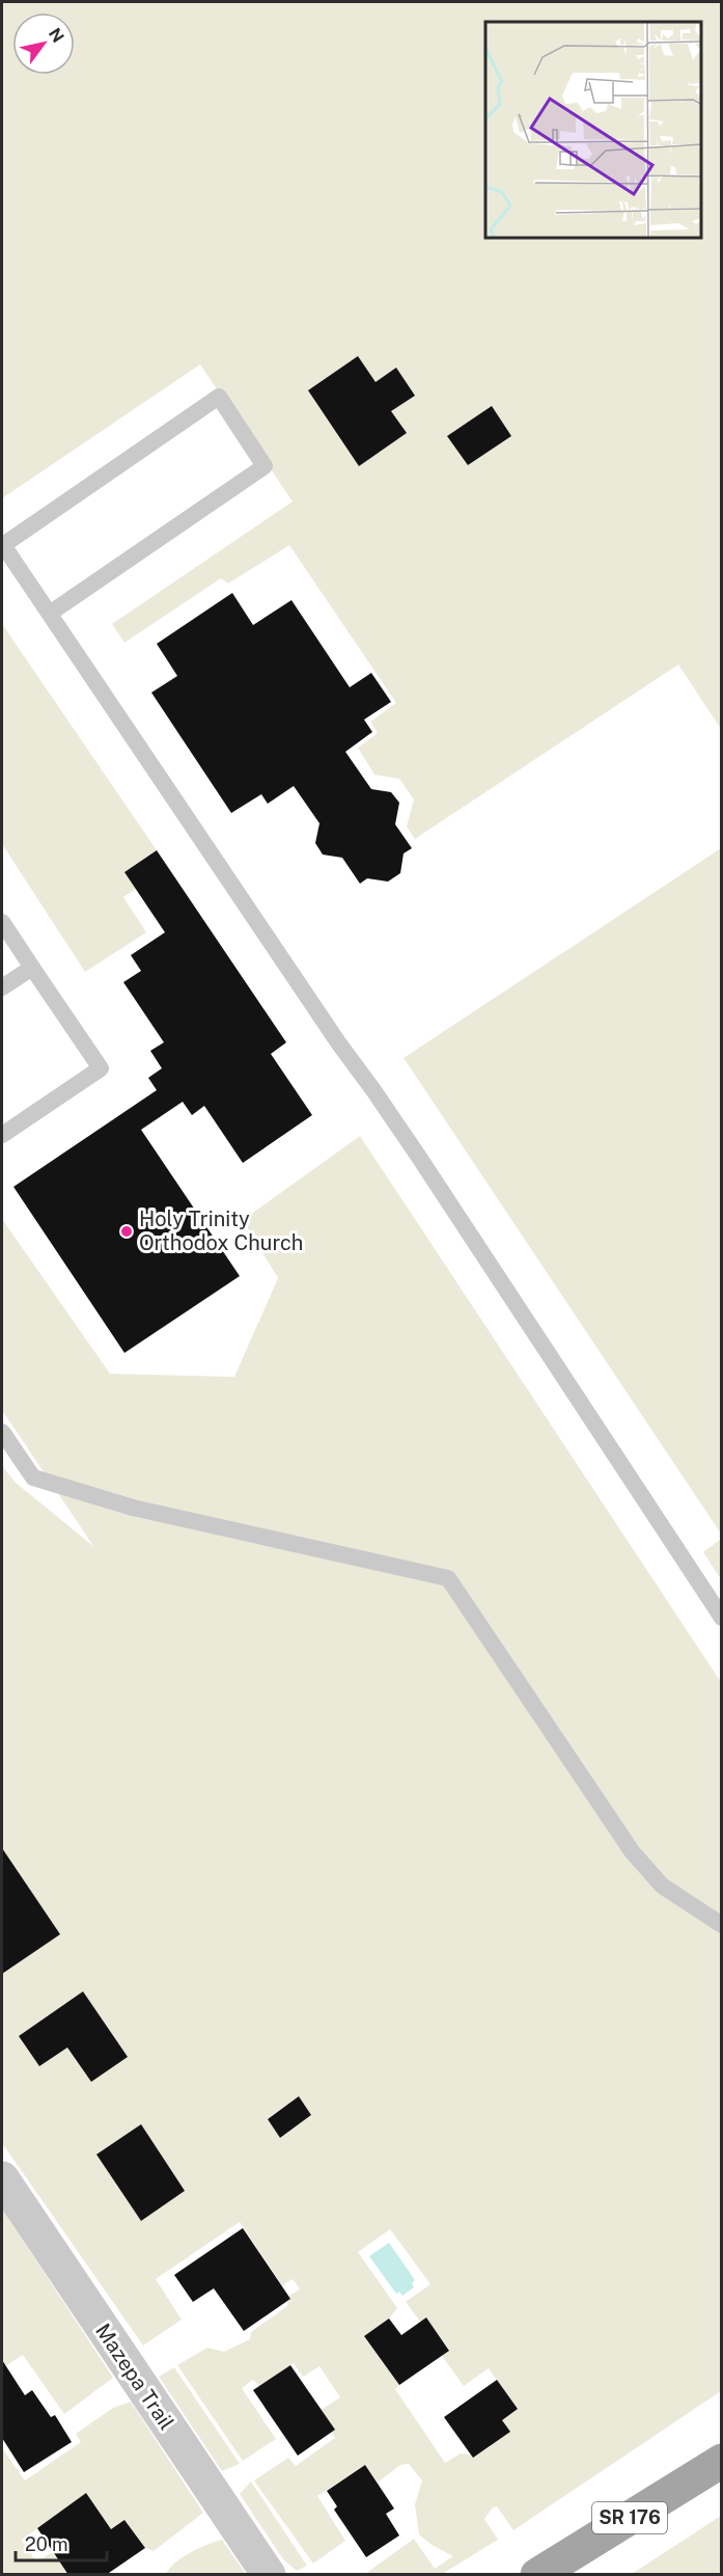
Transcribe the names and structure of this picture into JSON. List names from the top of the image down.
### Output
{
  "streets": {
    "main road": ["SR 176"],
    "street": ["Mazepa Trail"]
  },
  "places": ["Holy Trinity Orthodox Church"],
  "scale_bar": "20 m",
  "north": "top right"
}
